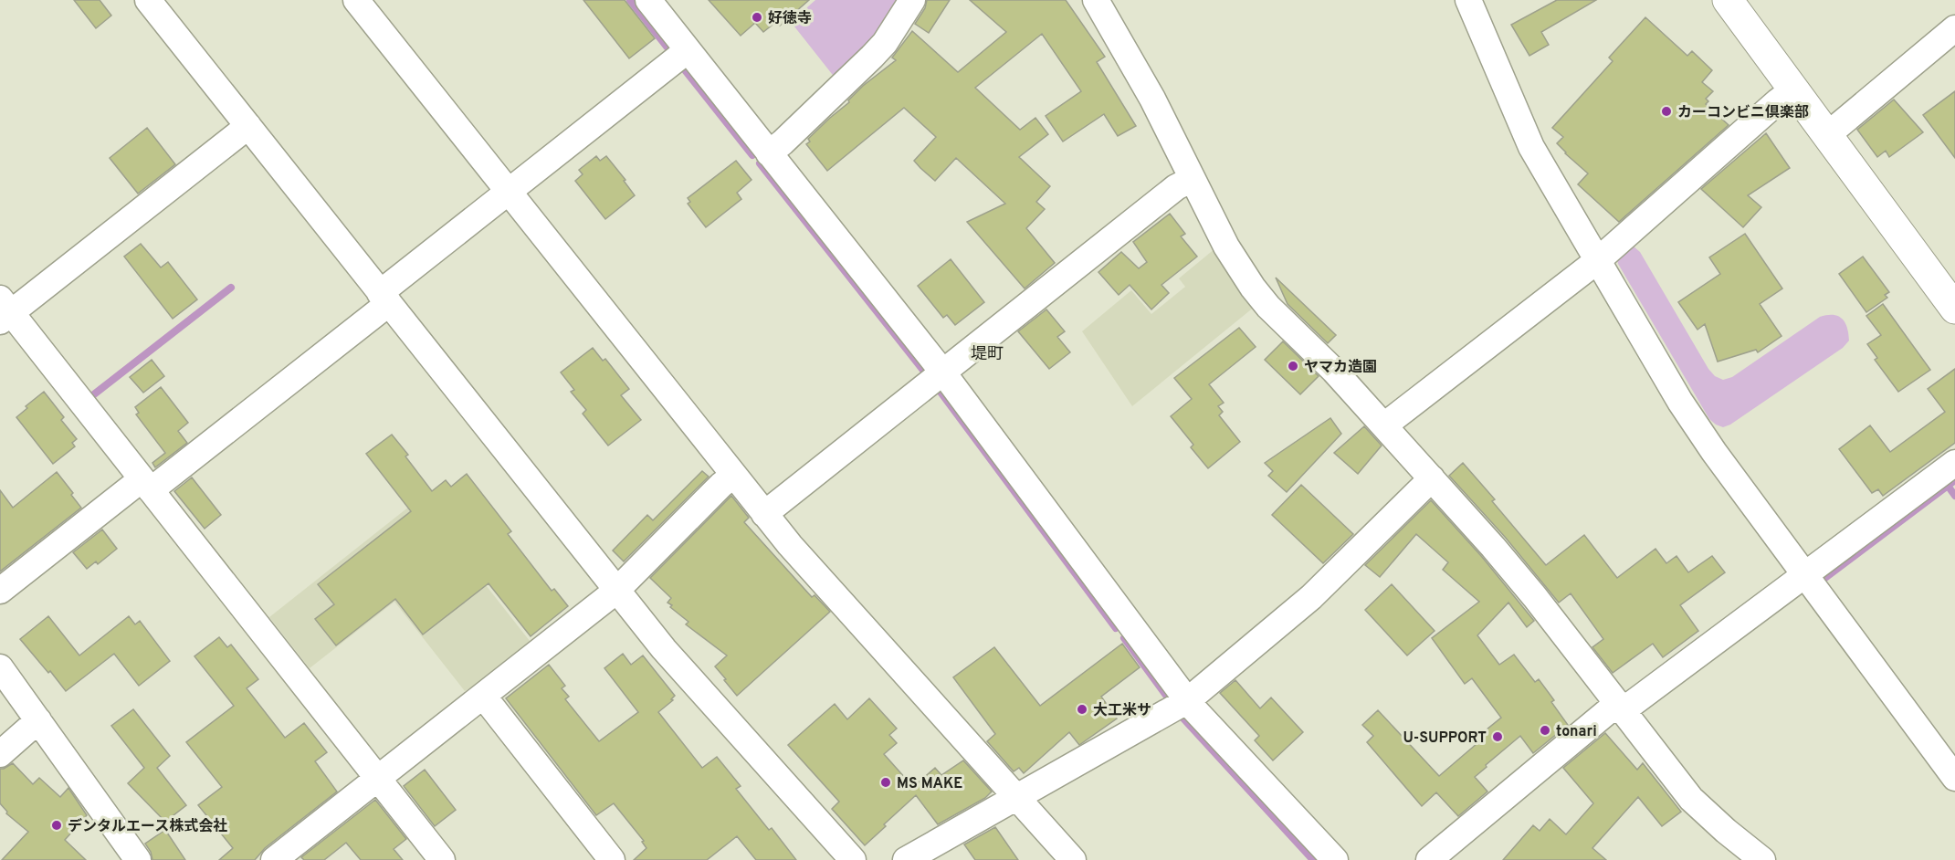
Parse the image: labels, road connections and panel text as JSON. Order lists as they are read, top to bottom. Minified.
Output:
{"districts":["堤町"],"places":["好徳寺","カーコンビニ倶楽部","ヤマカ造園","大工米サ","tonari","U-SUPPORT","MS MAKE","デンタルエース株式会社"]}
